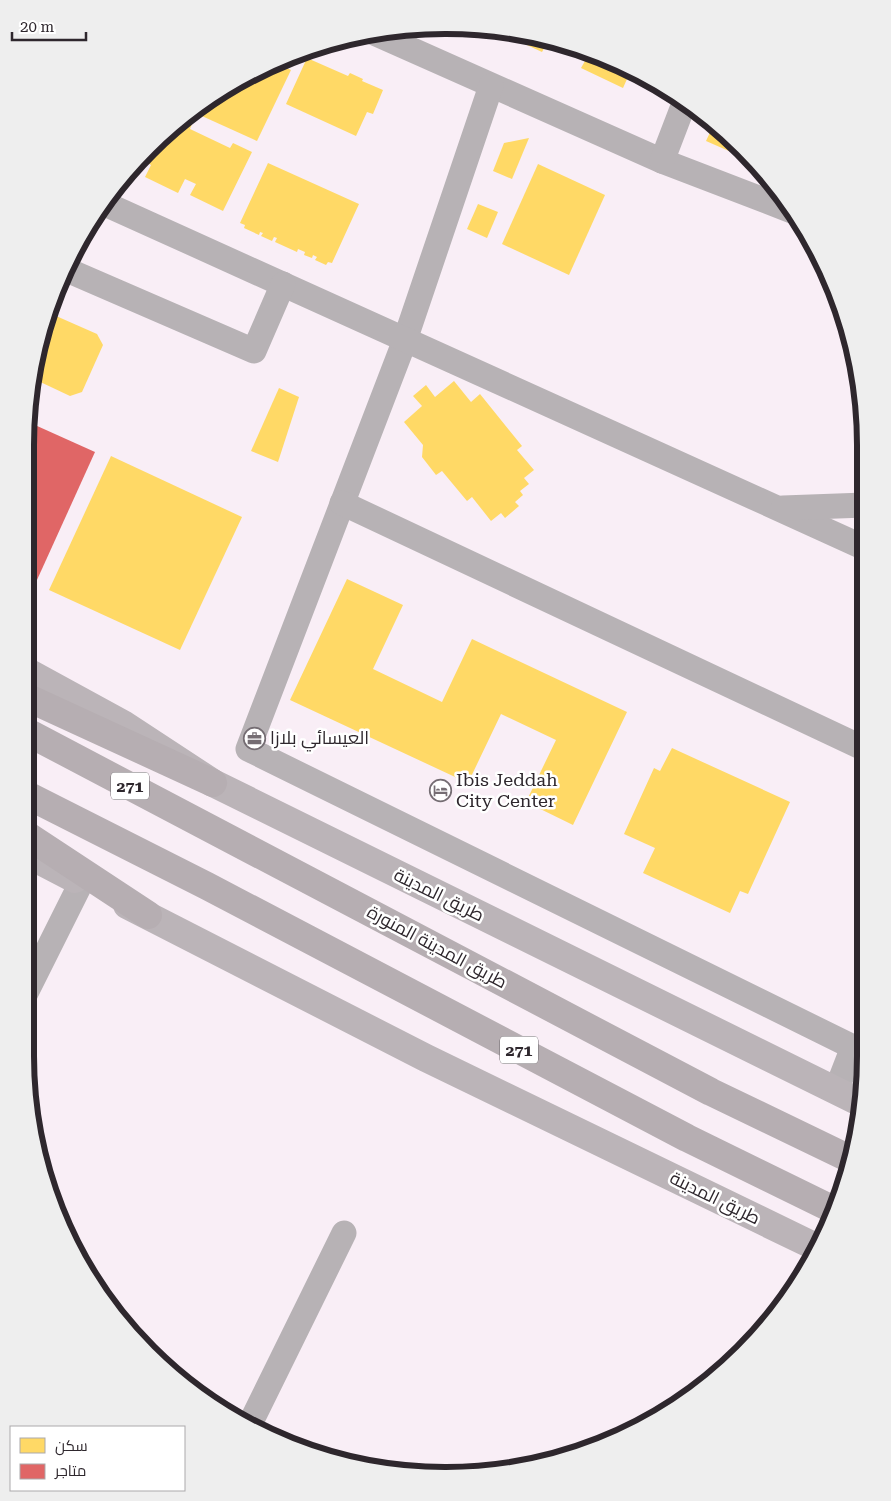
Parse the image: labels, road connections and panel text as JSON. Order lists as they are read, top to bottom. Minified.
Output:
{"streets":{"highway":["271","طريق المدينة المنورة"],"main road":["طريق المدينة"]},"places":{"office":["العيسائي بلازا"],"hotel":["Ibis Jeddah City Center"]},"legend":["سكن","متاجر"],"scale_bar":"20 m"}
